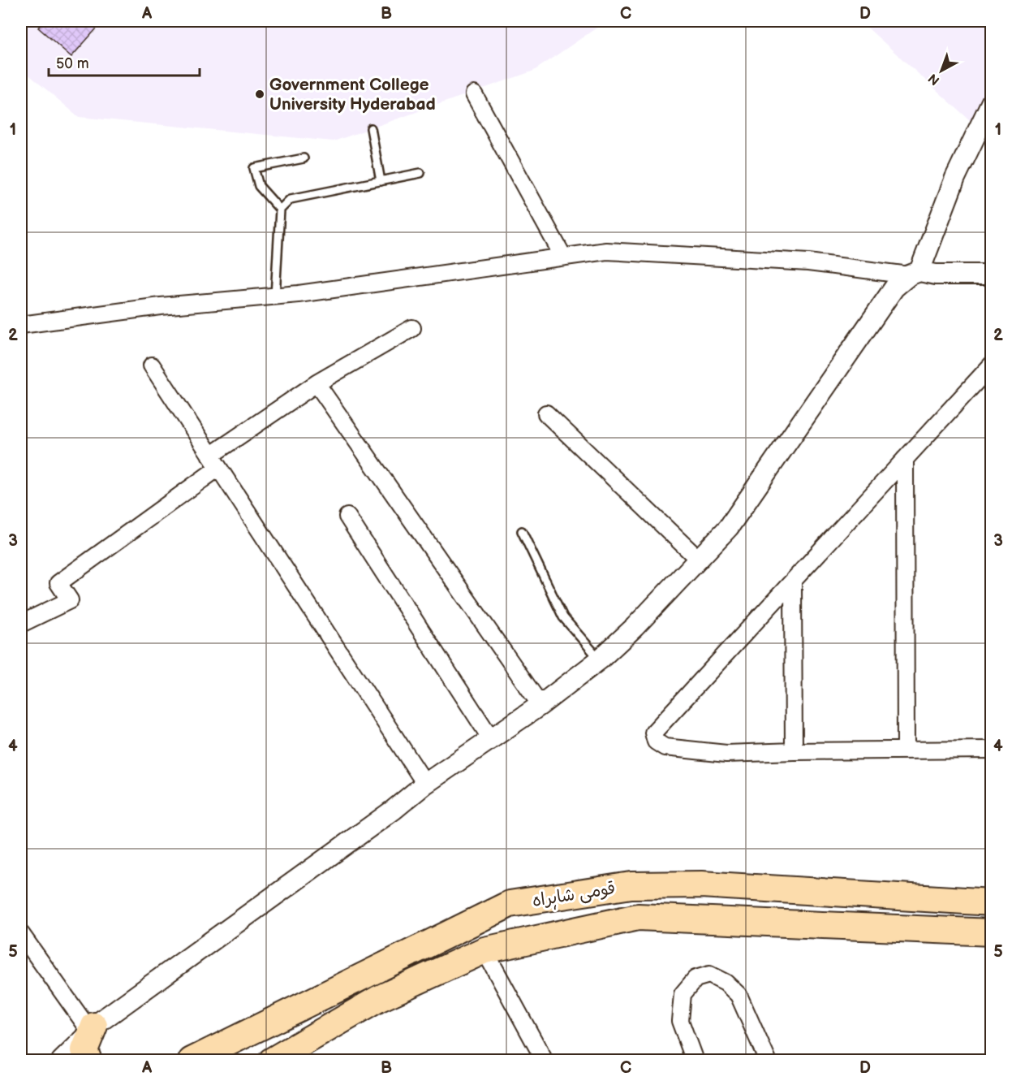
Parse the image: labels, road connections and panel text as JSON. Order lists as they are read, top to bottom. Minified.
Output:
{"streets":{"highway":["قومی شاہراہ"]},"places":["Government College University Hyderabad"],"scale_bar":"50 m","north":"bottom left","grid":{"columns":["A","B","C","D"],"rows":["1","2","3","4","5"]}}
